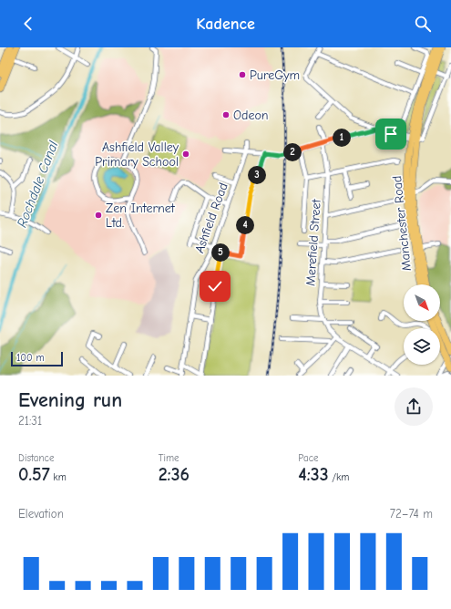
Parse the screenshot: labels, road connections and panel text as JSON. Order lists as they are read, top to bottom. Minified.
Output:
{"streets":{"highway":["Manchester Road"],"street":["Ashfield Road","Merefield Street"]},"water":["Rochdale Canal"],"places":["PureGym","Odeon","Ashfield Valley Primary School","Zen Internet Ltd."],"scale_bar":"100 m","north":"bottom right","page":{"header":"Kadence","pins":["1","2","3","4","5"],"scale":"100 m","heading":["Evening run","21:31"],"stats":[["Distance","0.57 km"],["Time","2:36"],["Pace","4:33 /km"]],"chart":["Elevation","72–74 m"]}}
